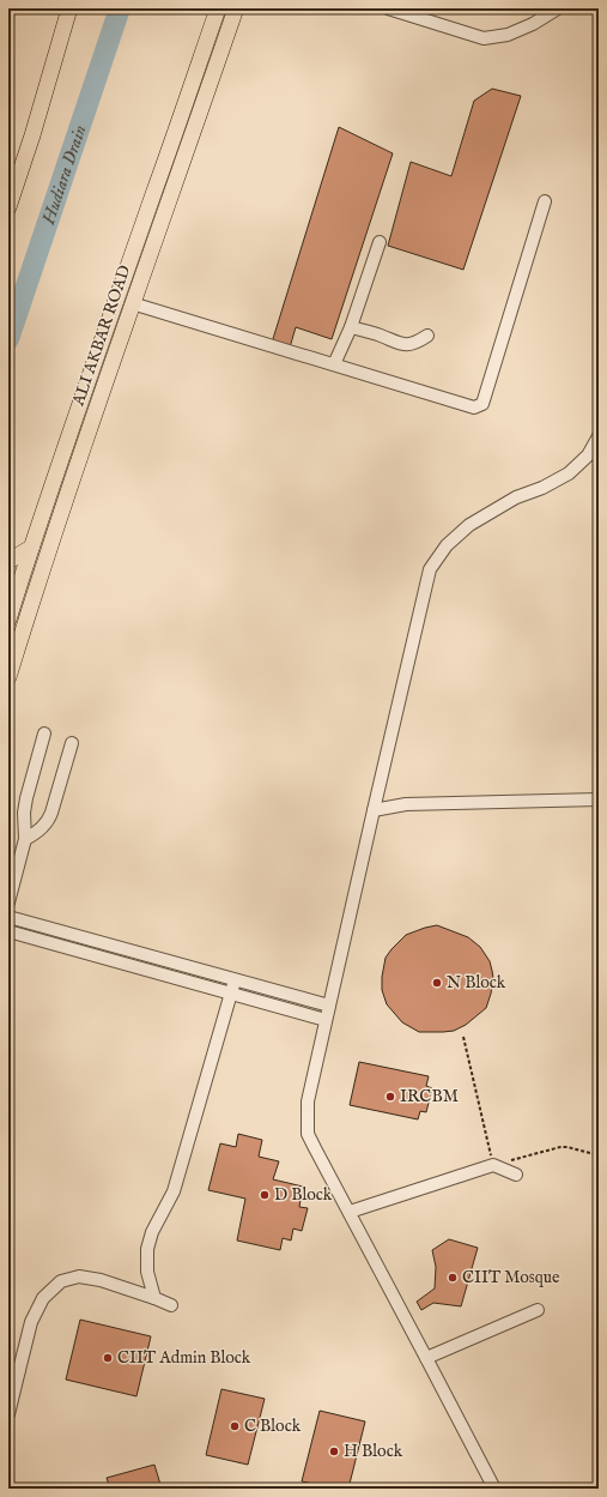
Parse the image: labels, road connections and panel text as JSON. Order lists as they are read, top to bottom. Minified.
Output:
{"streets":{"main road":["ALI AKBAR ROAD"]},"water":["Hudiara Drain"],"places":["N Block","IRCBM","D Block","CIIT Mosque","CIIT Admin Block","C Block","H Block"]}
